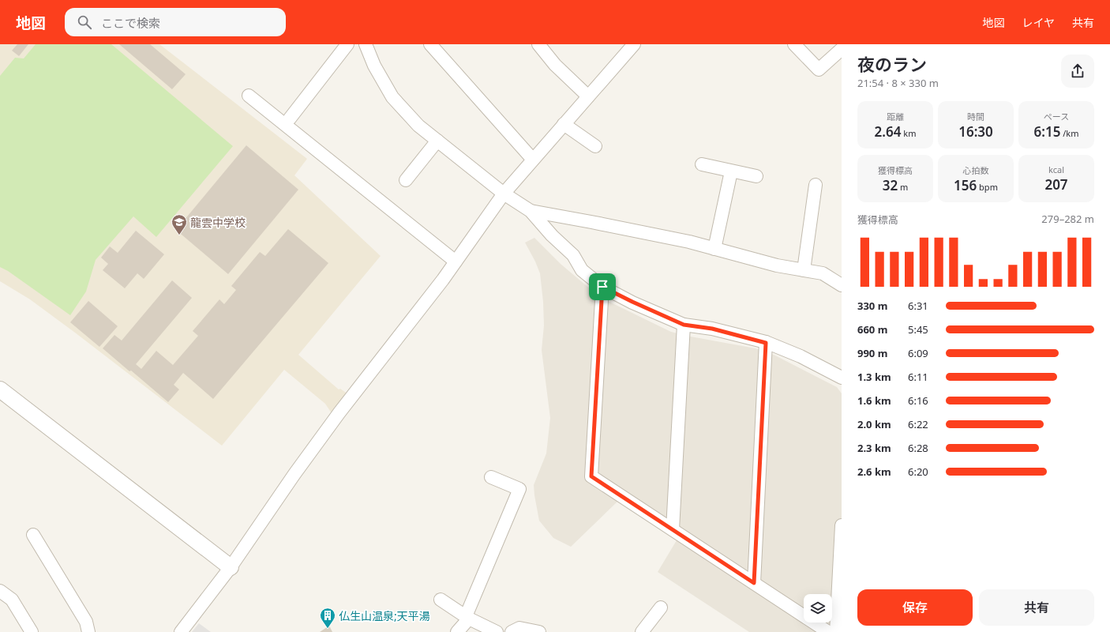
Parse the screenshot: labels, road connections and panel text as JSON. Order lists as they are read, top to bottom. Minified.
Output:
{"places":{"school or university":["龍雲中学校"],"building":["仏生山温泉;天平湯"]},"page":{"header":"地図","search":"ここで検索","nav":["地図","レイヤ","共有"],"heading":["夜のラン","21:54 · 8 × 330 m"],"stats":[["距離","2.64 km"],["時間","16:30"],["ペース","6:15 /km"],["獲得標高","32 m"],["心拍数","156 bpm"],["kcal","207"]],"chart":["獲得標高","279–282 m"],"list":[{"name":"330 m","note":"6:31"},{"name":"660 m","note":"5:45"},{"name":"990 m","note":"6:09"},{"name":"1.3 km","note":"6:11"},{"name":"1.6 km","note":"6:16"},{"name":"2.0 km","note":"6:22"},{"name":"2.3 km","note":"6:28"},{"name":"2.6 km","note":"6:20"}],"buttons":["保存","共有"]}}
